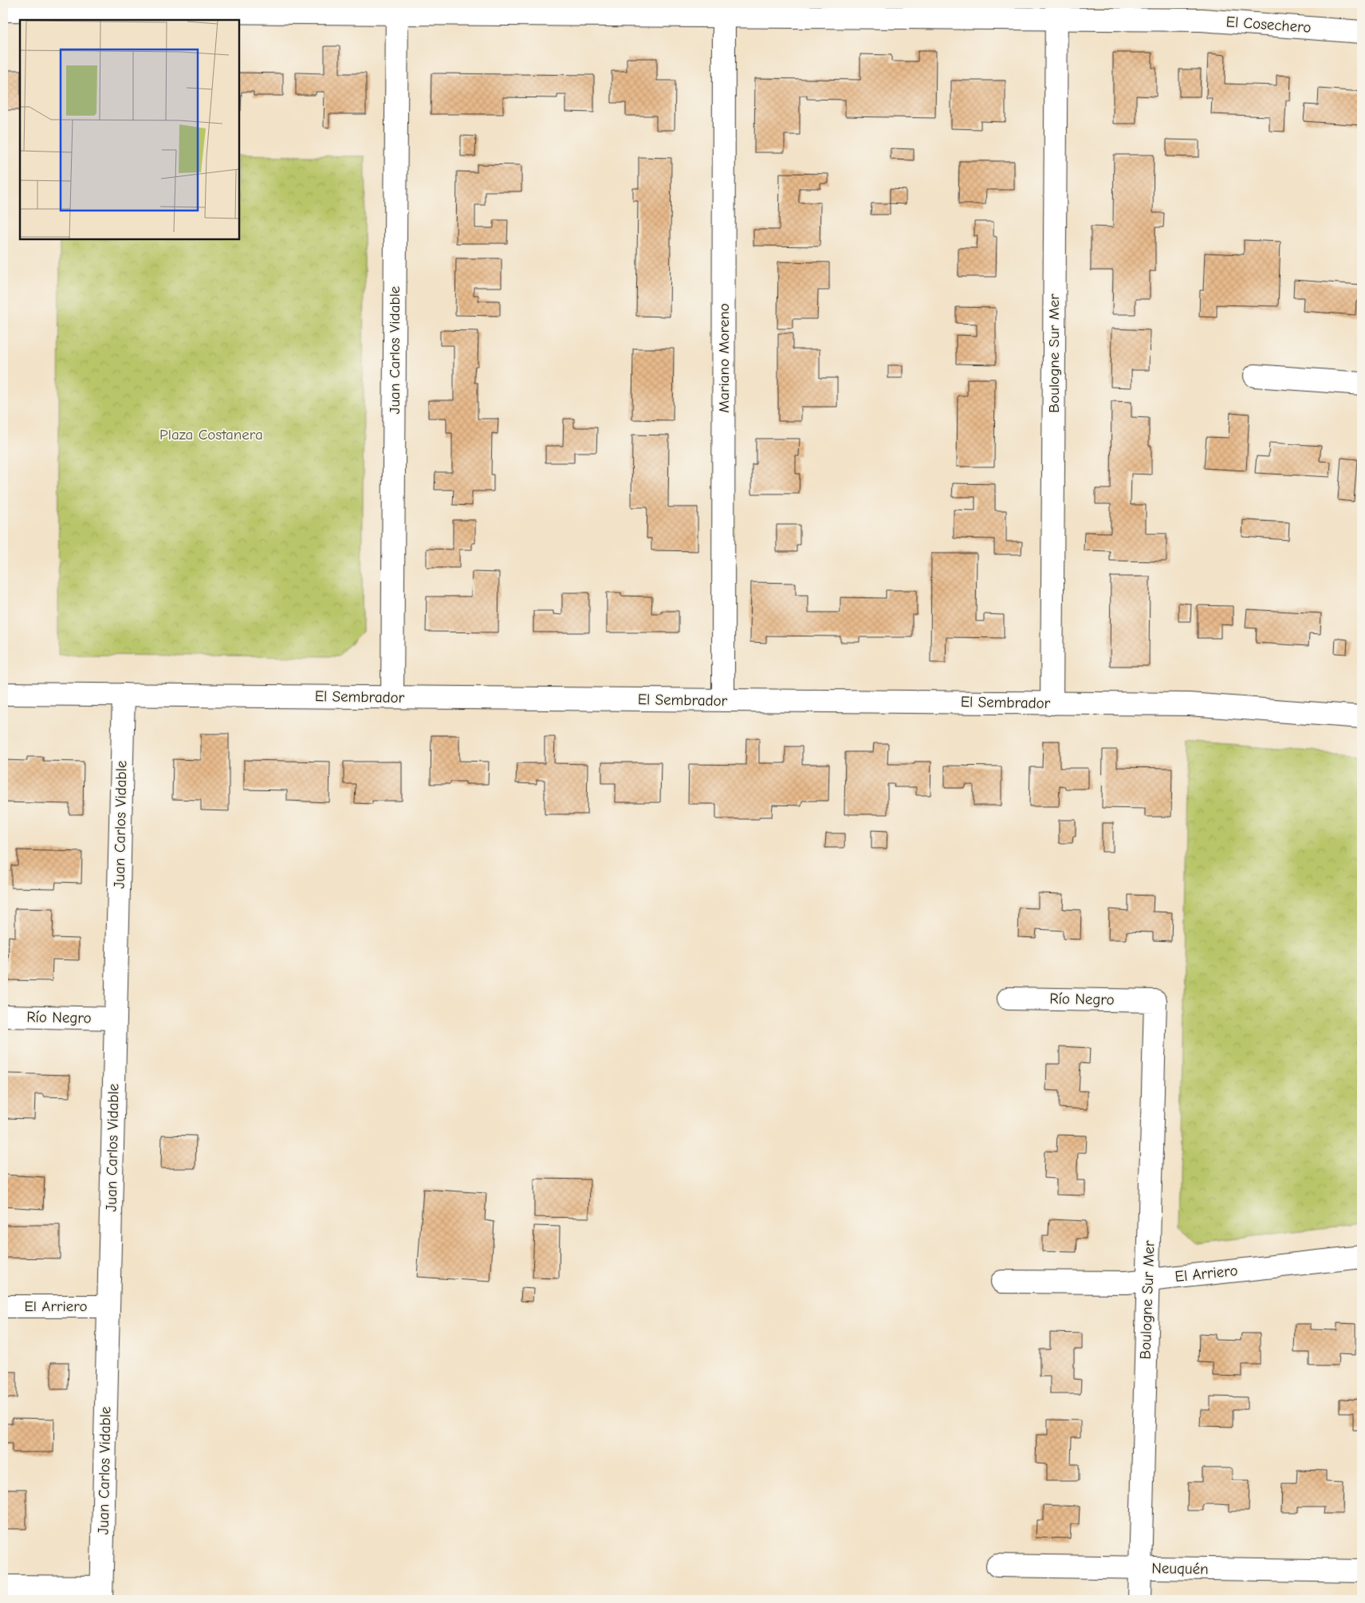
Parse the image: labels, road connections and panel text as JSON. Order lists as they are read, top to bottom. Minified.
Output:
{"streets":{"street":["El Cosechero","Juan Carlos Vidable","Boulogne Sur Mer","Mariano Moreno","El Sembrador","Río Negro","El Arriero","Neuquén"]},"crossings":[["El Cosechero","Juan Carlos Vidable"],["El Cosechero","Boulogne Sur Mer"],["El Cosechero","Mariano Moreno"],["Juan Carlos Vidable","El Sembrador"],["Juan Carlos Vidable","Río Negro"],["Juan Carlos Vidable","El Arriero"],["Boulogne Sur Mer","El Sembrador"],["Boulogne Sur Mer","Río Negro"],["Boulogne Sur Mer","El Arriero"],["Boulogne Sur Mer","Neuquén"],["Mariano Moreno","El Sembrador"]],"parks":["Plaza Costanera"]}
